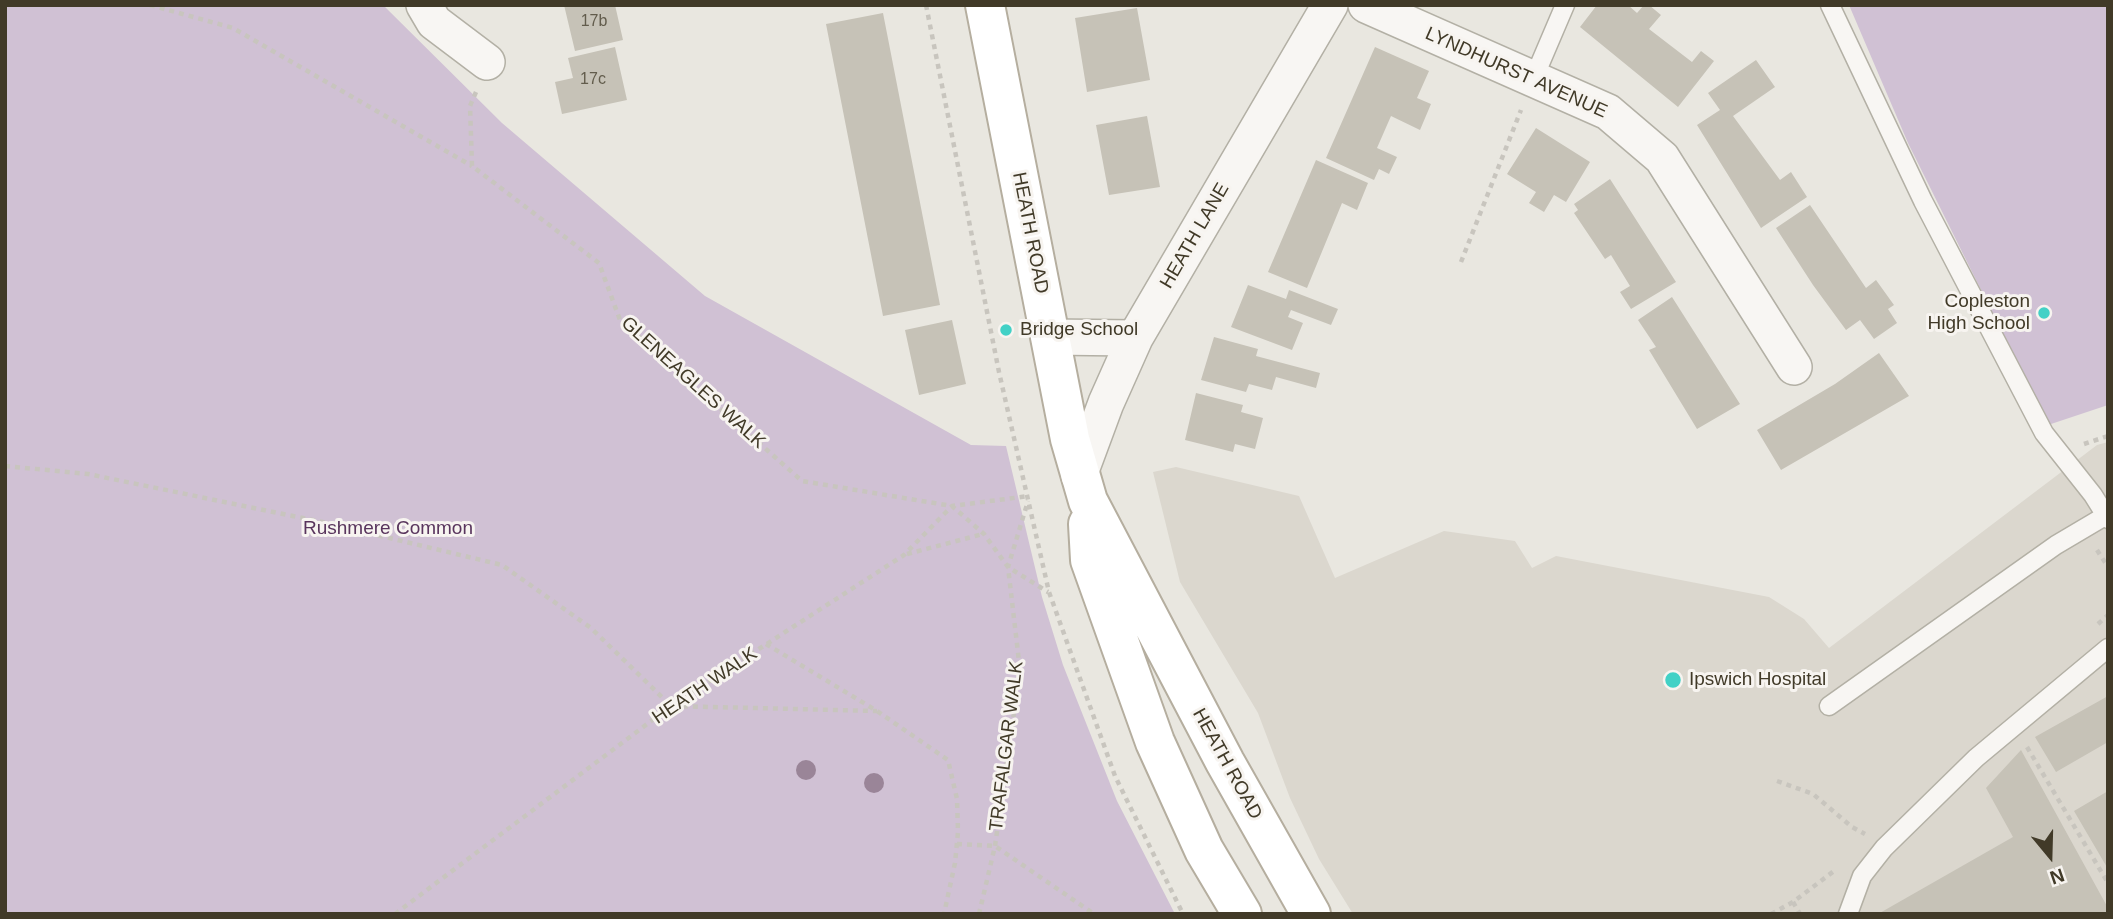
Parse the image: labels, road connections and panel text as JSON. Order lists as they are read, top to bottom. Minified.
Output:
{"streets":{"main road":["HEATH ROAD"],"street":["LYNDHURST AVENUE","HEATH LANE"],"path":["GLENEAGLES WALK","HEATH WALK","TRAFALGAR WALK"]},"crossings":[["HEATH ROAD","HEATH LANE"],["GLENEAGLES WALK","HEATH WALK"]],"parks":["Rushmere Common"],"places":["Copleston High School","Bridge School","Ipswich Hospital"],"house_numbers":["17b","17c"],"north":"bottom"}
